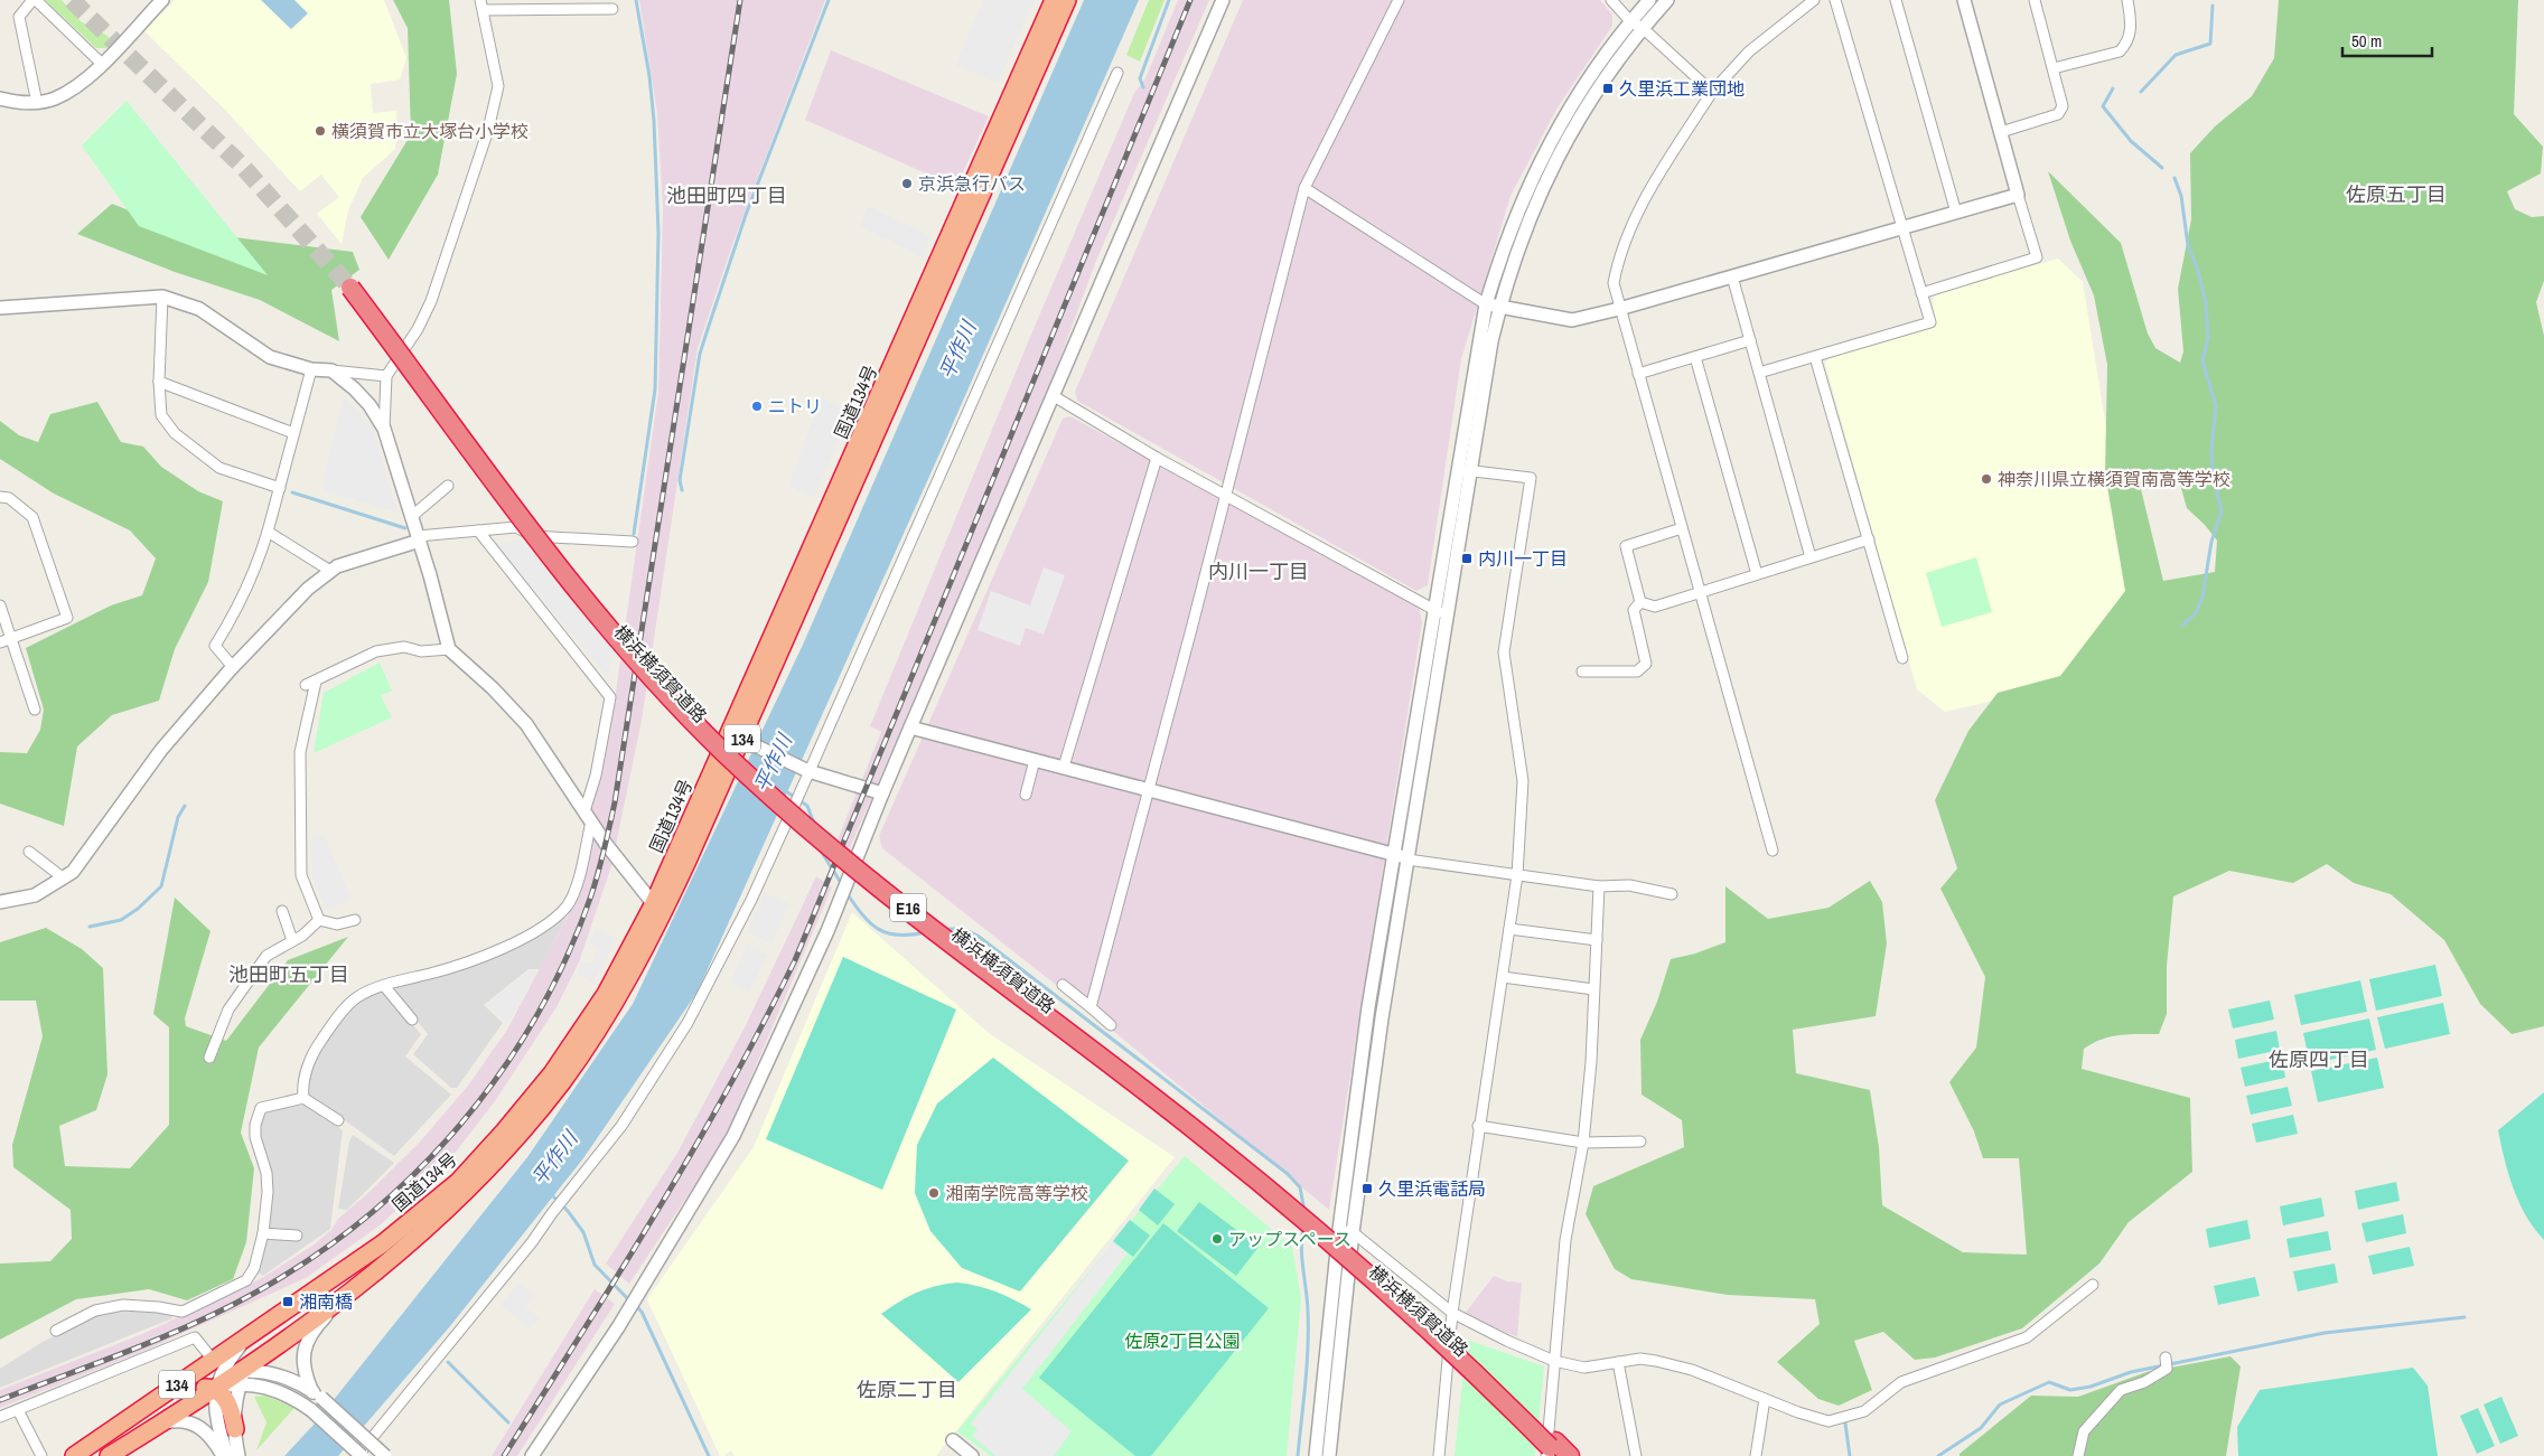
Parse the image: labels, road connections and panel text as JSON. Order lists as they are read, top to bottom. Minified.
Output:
{"streets":{"highway":["国道134号","横浜横須賀道路","134","E16"]},"districts":["佐原五丁目","池田町四丁目","内川一丁目","池田町五丁目","佐原四丁目","佐原二丁目"],"water":["平作川"],"parks":["佐原2丁目公園"],"places":{"transit":["久里浜工業団地","内川一丁目","久里浜電話局","湘南橋"],"other":["横須賀市立大塚台小学校","京浜急行バス","ニトリ","神奈川県立横須賀南高等学校","湘南学院高等学校","アップスペース"]},"scale_bar":"50 m"}
